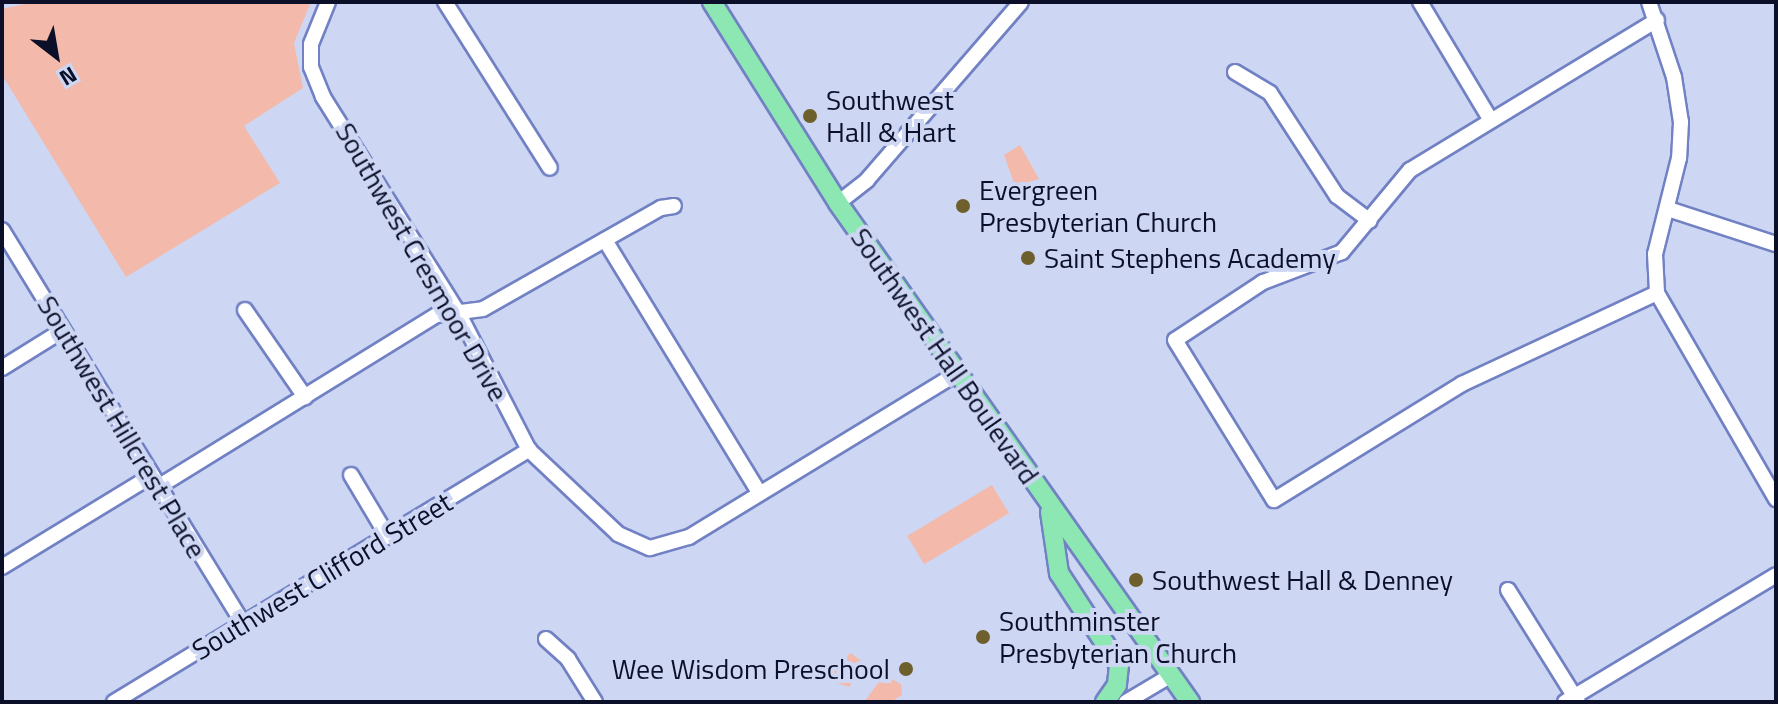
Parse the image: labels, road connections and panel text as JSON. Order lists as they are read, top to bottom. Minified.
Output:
{"streets":{"main road":["Southwest Hall Boulevard"],"street":["Southwest Cresmoor Drive","Southwest Hillcrest Place","Southwest Clifford Street"]},"crossings":[["Southwest Cresmoor Drive","Southwest Hall Boulevard"],["Southwest Cresmoor Drive","Southwest Clifford Street"],["Southwest Hillcrest Place","Southwest Clifford Street"]],"places":["Southwest Hall & Hart","Evergreen Presbyterian Church","Saint Stephens Academy","Southwest Hall & Denney","Southminster Presbyterian Church","Wee Wisdom Preschool"],"north":"bottom right"}
